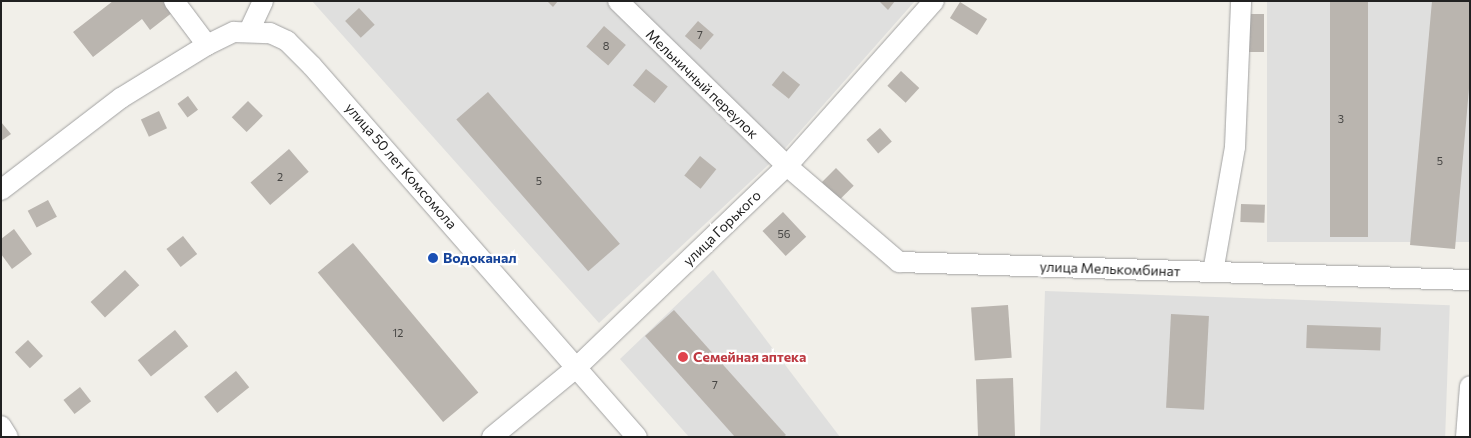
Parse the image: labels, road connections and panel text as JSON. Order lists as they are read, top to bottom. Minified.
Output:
{"streets":{"street":["Мельничный переулок","улица 50 лет Комсомола","улица Горького","улица Мелькомбинат"]},"crossings":[["Мельничный переулок","улица Горького"],["Мельничный переулок","улица Мелькомбинат"],["улица 50 лет Комсомола","улица Горького"],["улица Горького","улица Мелькомбинат"]],"places":["Водоканал","Семейная аптека"],"house_numbers":["7","8","3","5","2","5","56","12","7"]}
